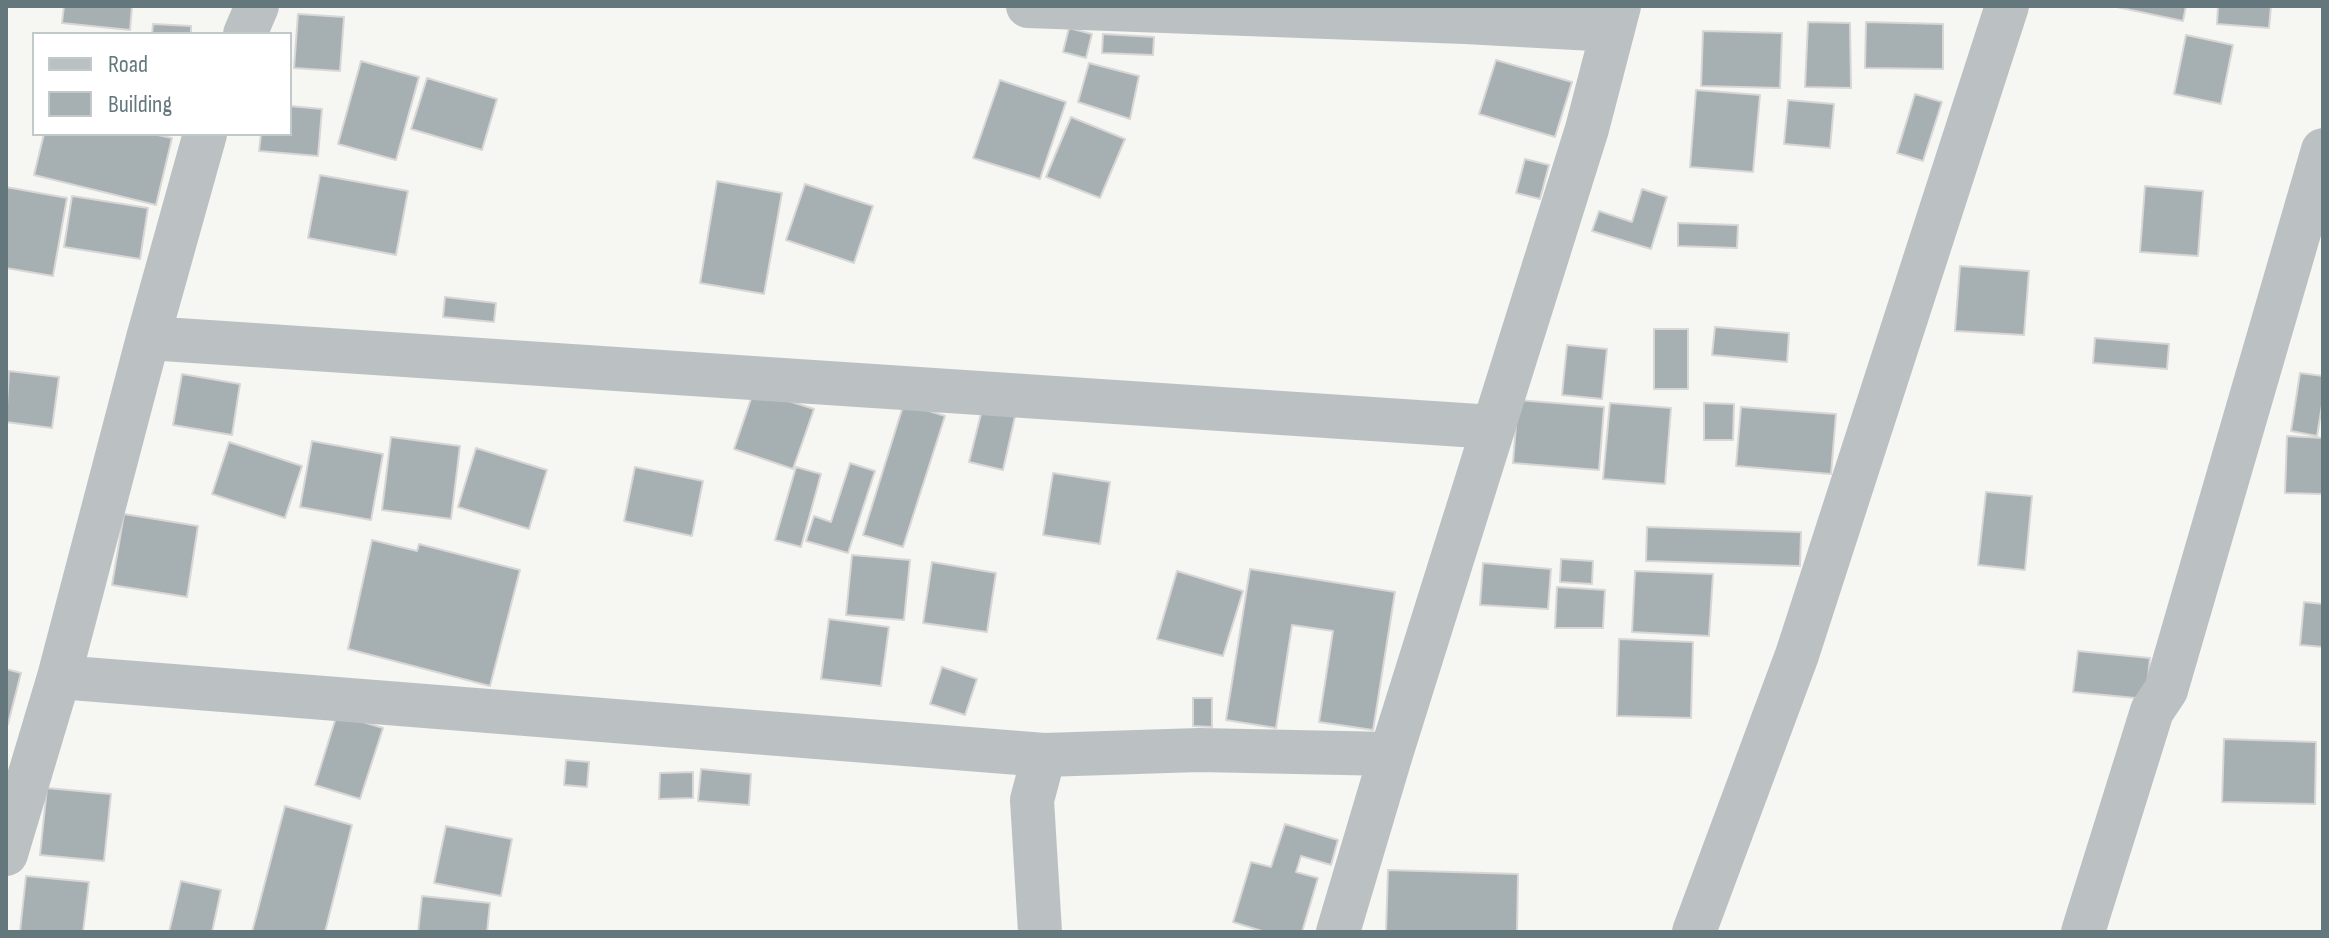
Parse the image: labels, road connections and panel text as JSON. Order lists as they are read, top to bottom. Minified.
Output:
{"legend":["Road","Building"]}
